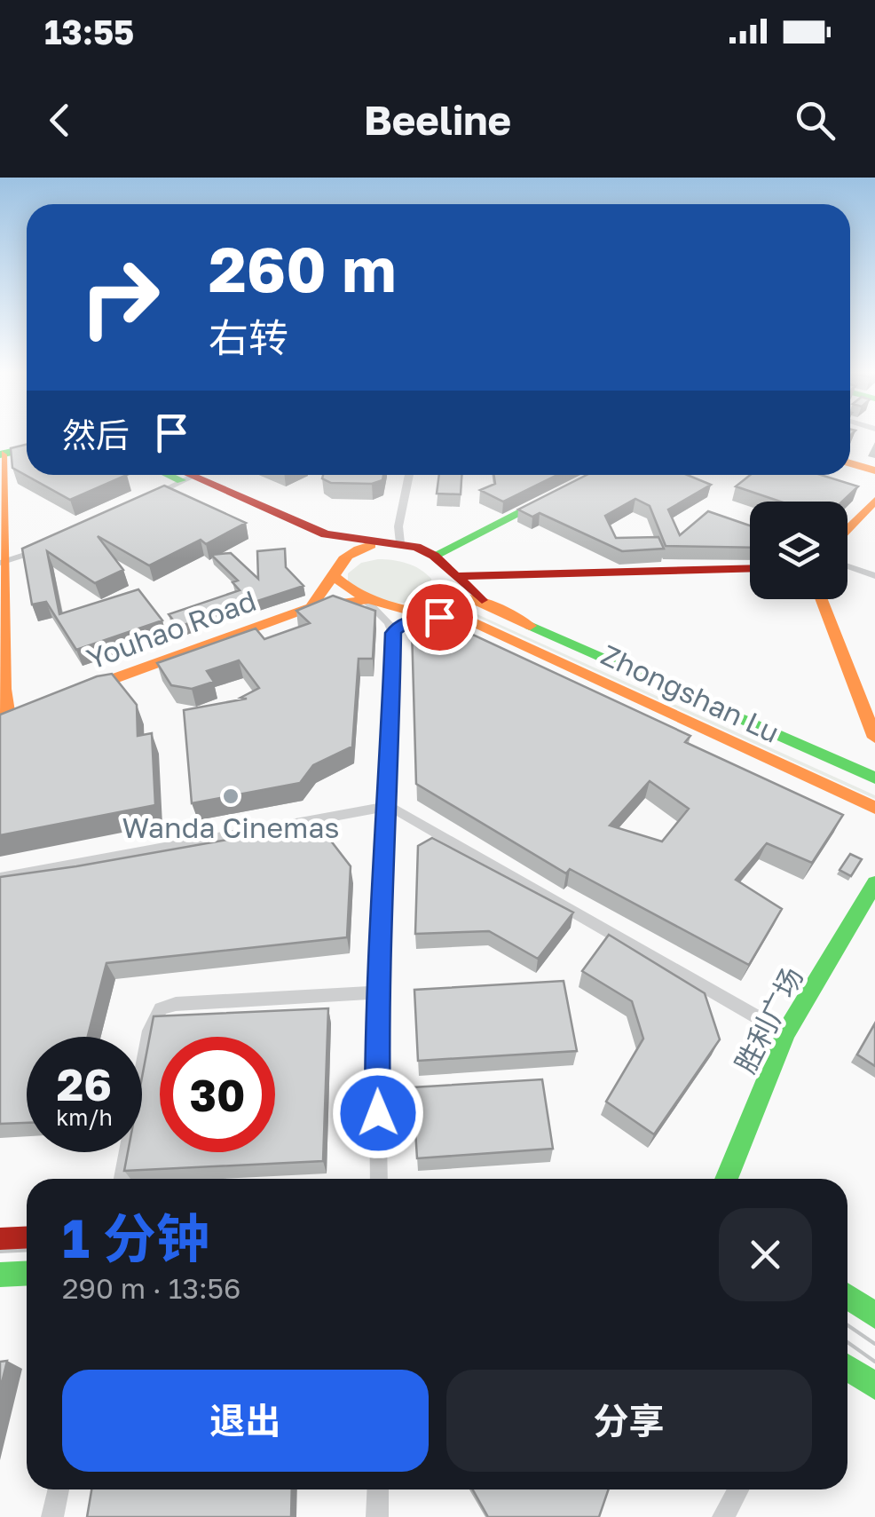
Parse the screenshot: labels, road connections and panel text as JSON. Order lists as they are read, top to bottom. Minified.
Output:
{"streets":{"street":["Youhao Road","Zhongshan Lu","胜利广场"]},"places":["Wanda Cinemas"],"page":{"status":"13:55","header":"Beeline","turn":["260 m","右转"],"then":"然后","speed":"26 km/h","limit":"30","heading":["1 分钟","290 m · 13:56"],"buttons":["退出","分享"]}}
